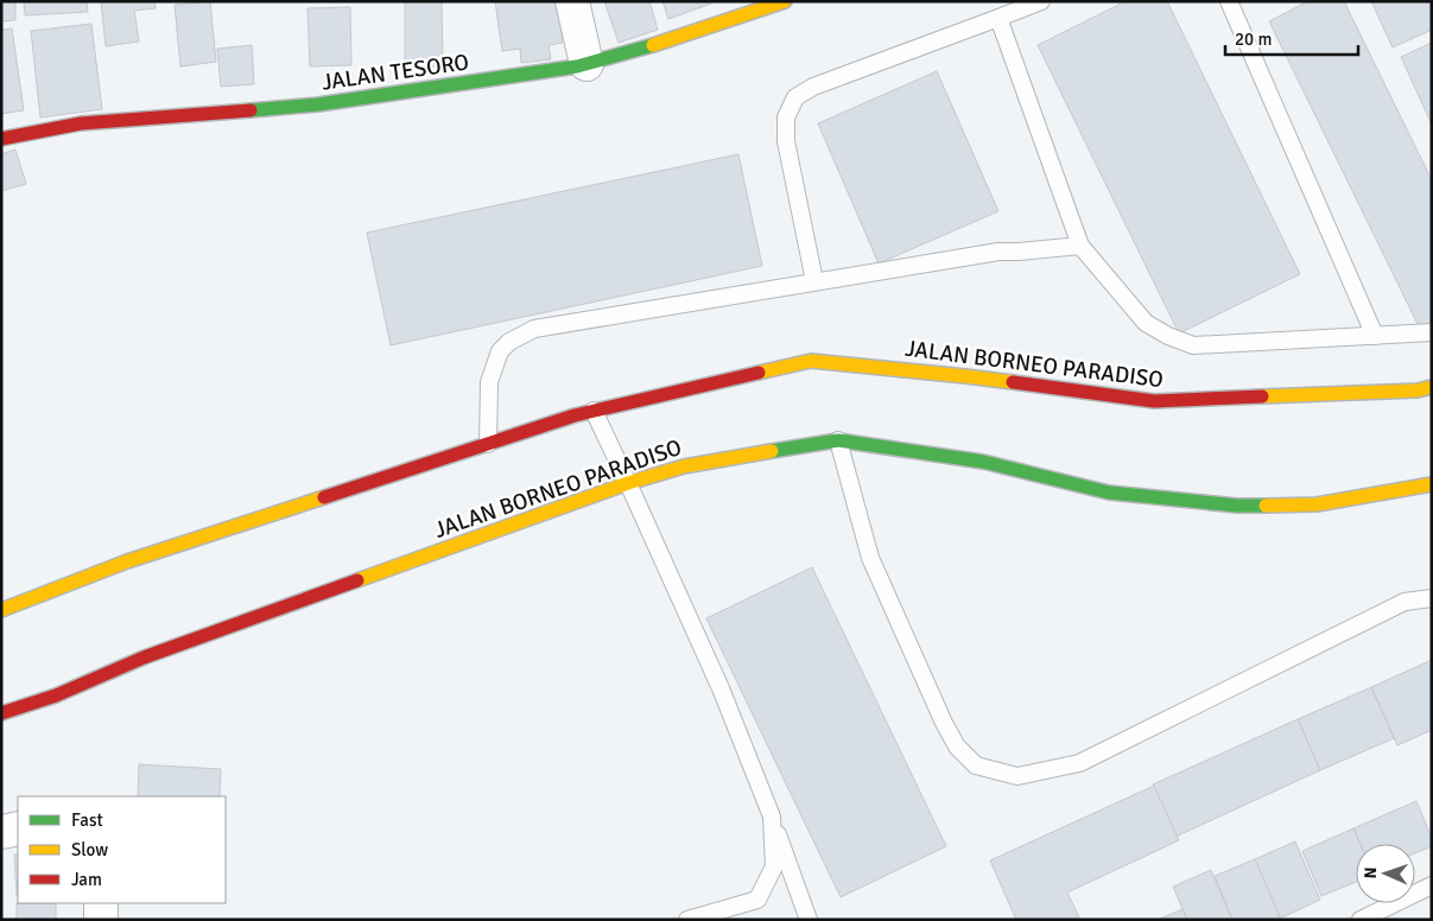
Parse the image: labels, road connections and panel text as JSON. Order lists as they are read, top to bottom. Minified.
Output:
{"streets":{"street":["JALAN TESORO","JALAN BORNEO PARADISO"]},"legend":["Fast","Slow","Jam"],"scale_bar":"20 m","north":"left"}
